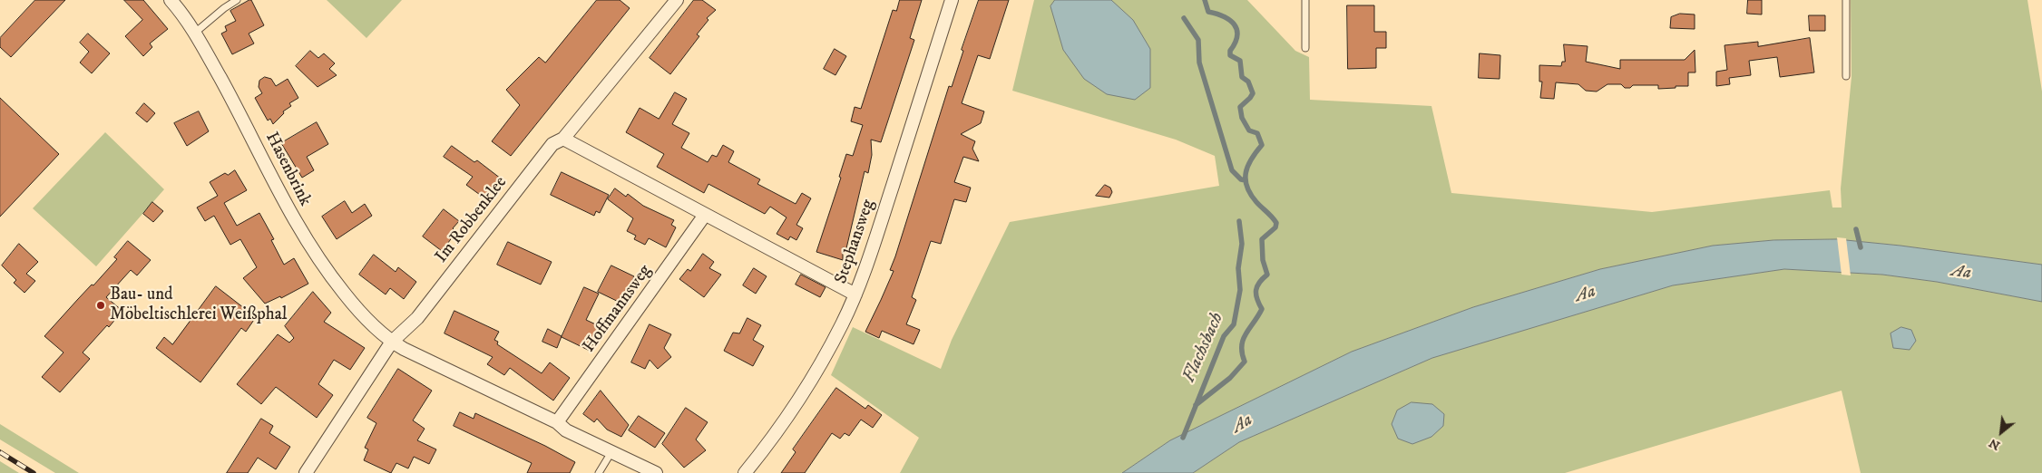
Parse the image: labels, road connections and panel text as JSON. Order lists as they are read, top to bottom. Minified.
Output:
{"streets":{"street":["Hasenbrink","Im Robbenklee","Stephansweg","Hoffmannsweg"]},"crossings":[["Hasenbrink","Im Robbenklee"]],"water":["Aa","Flachsbach"],"places":["Bau- und Möbeltischlerei Weißphal"],"north":"bottom left"}
